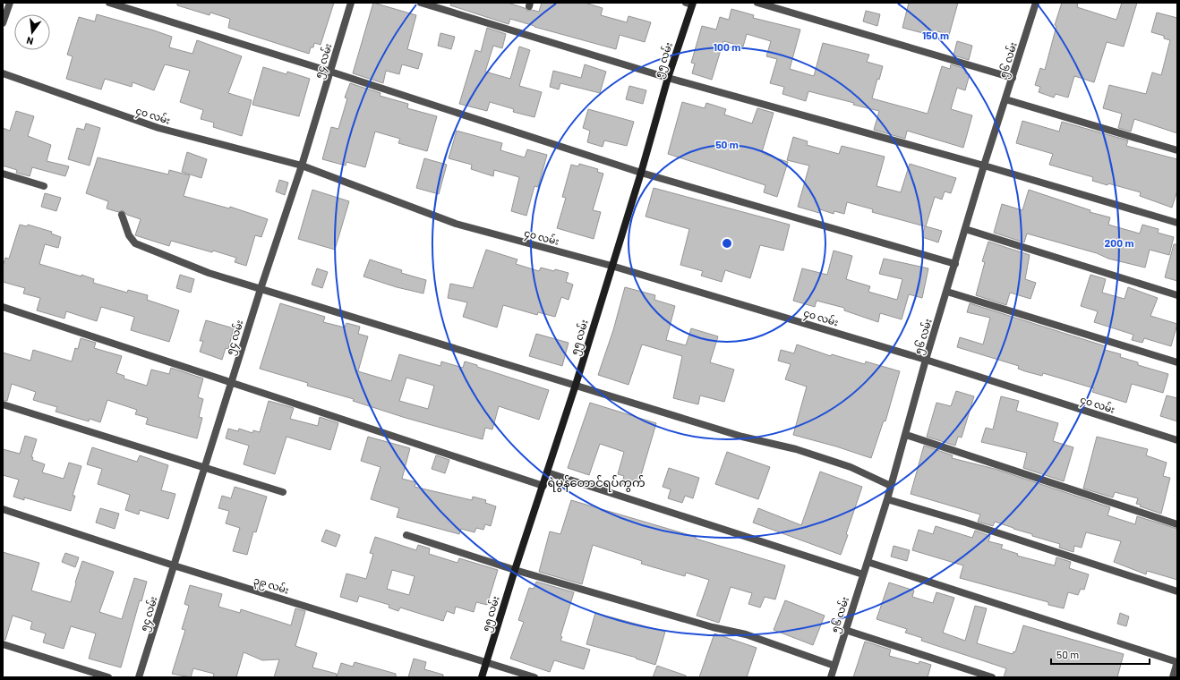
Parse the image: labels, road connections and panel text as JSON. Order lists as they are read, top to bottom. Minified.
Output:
{"streets":{"main road":["၅၅ လမ်း"],"street":["၅၆ လမ်း","၅၄ လမ်း","၄၀ လမ်း","၃၉ လမ်း"]},"crossings":[["၅၅ လမ်း","၄၀ လမ်း"],["၅၅ လမ်း","၃၉ လမ်း"],["၅၆ လမ်း","၄၀ လမ်း"],["၅၄ လမ်း","၄၀ လမ်း"],["၅၄ လမ်း","၃၉ လမ်း"]],"districts":["ရဲမွန်တောင်ရပ်ကွက်"],"scale_bar":"50 m","north":"bottom","rings":["150 m","100 m","50 m","200 m"]}
